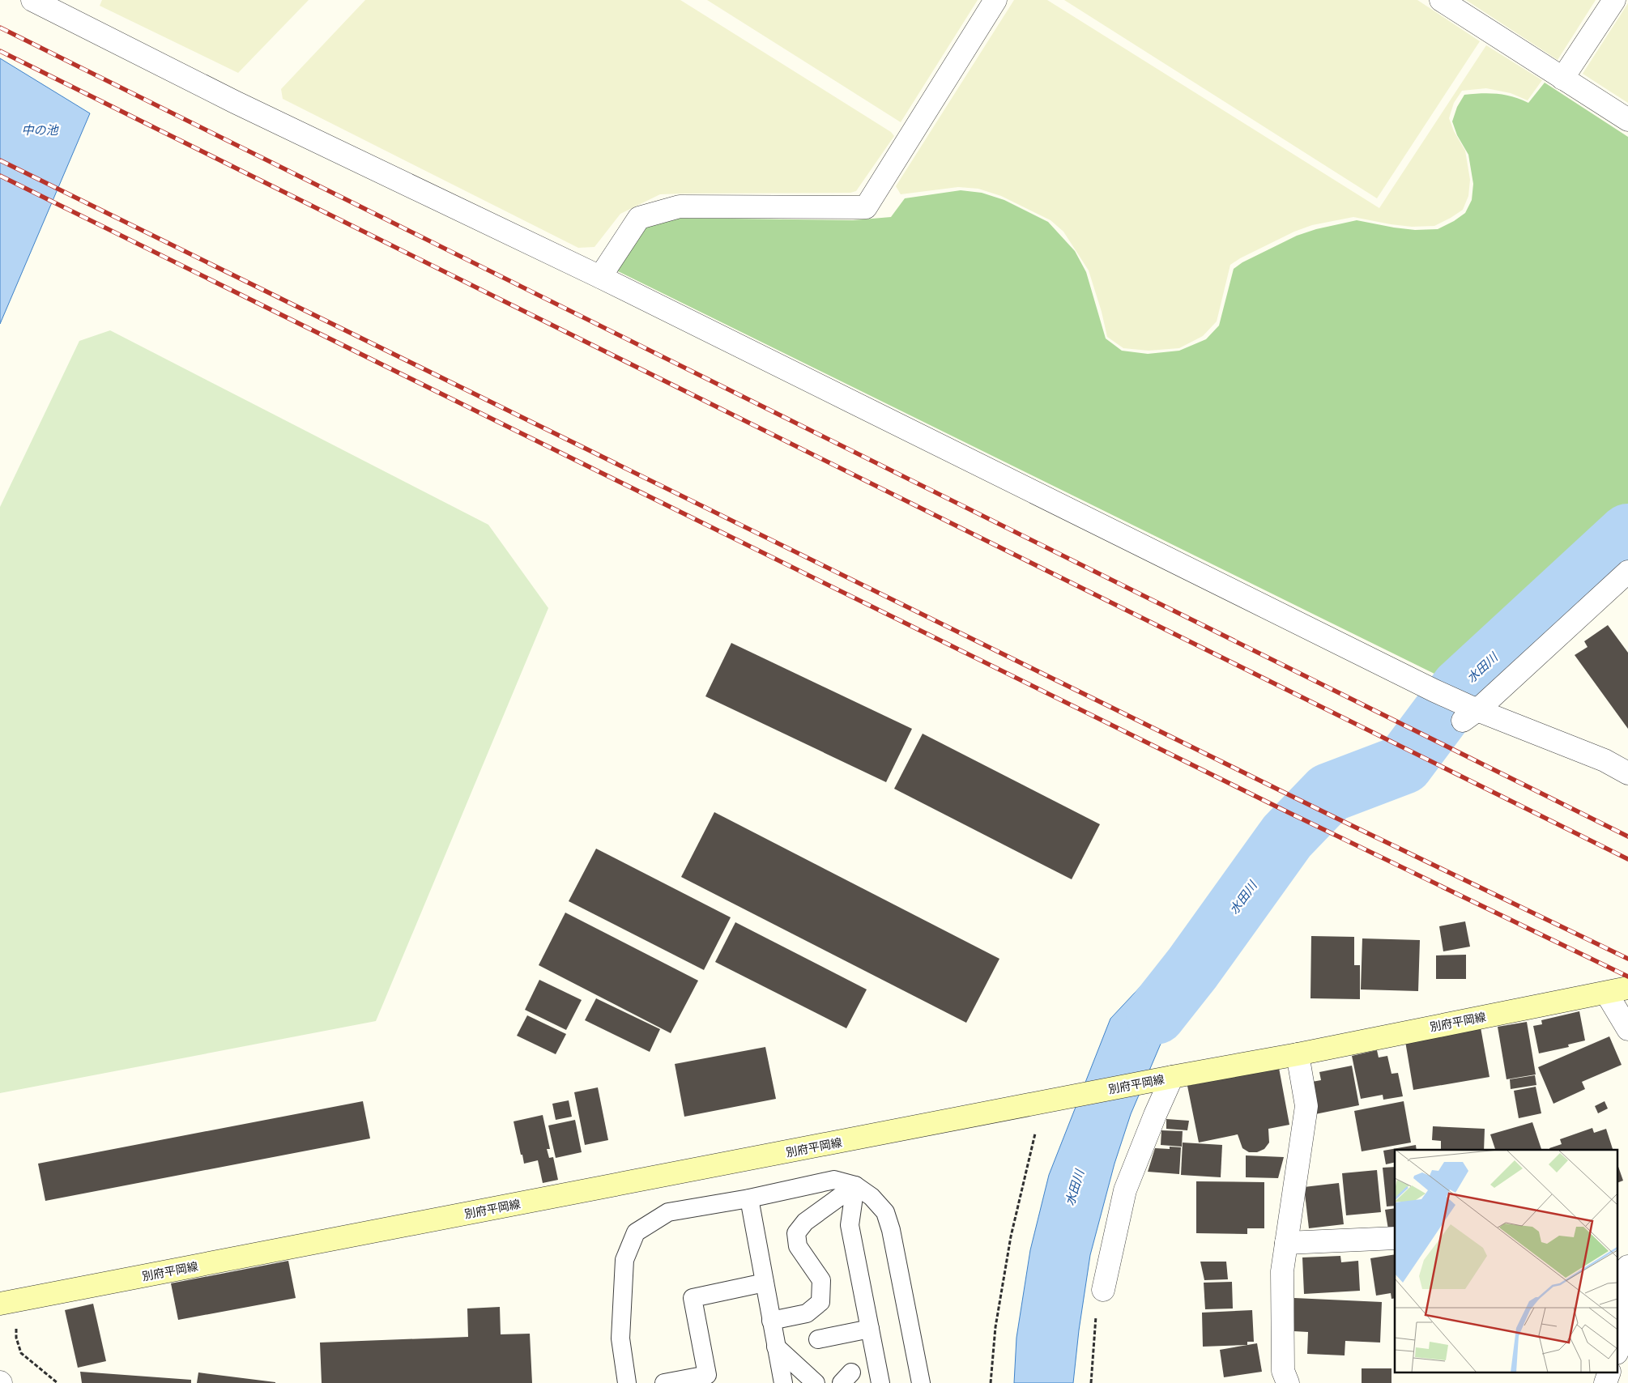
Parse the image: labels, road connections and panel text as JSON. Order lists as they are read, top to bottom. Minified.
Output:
{"streets":{"main road":["別府平岡線"]},"water":["中の池","水田川"]}
